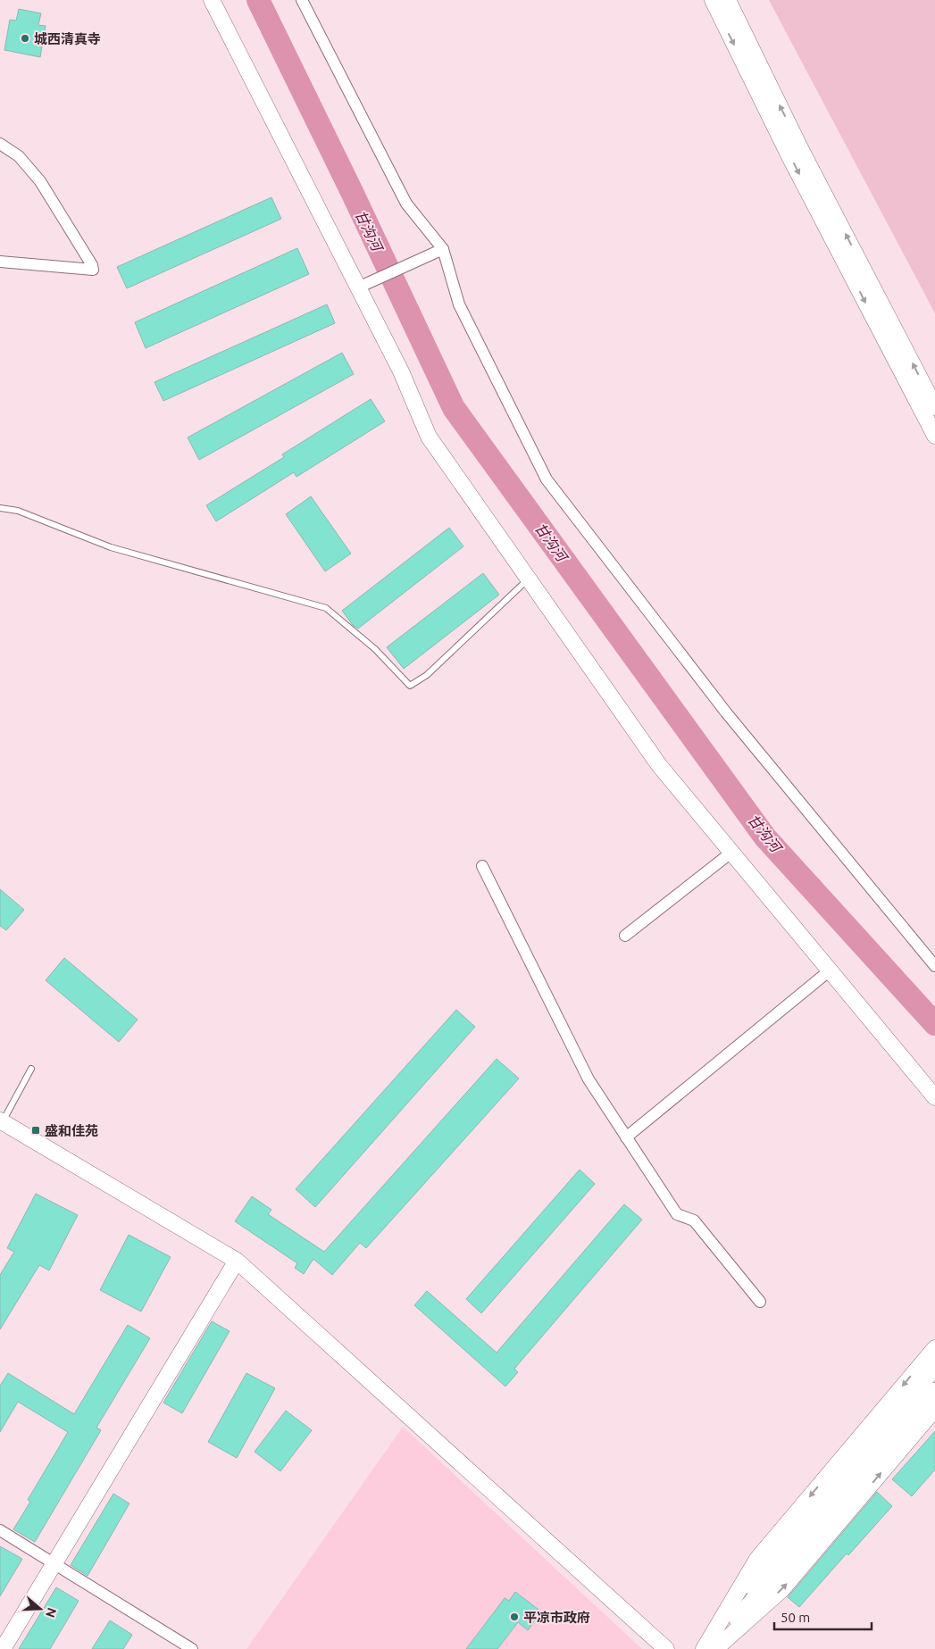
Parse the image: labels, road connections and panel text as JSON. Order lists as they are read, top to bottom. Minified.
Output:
{"water":["甘沟河"],"places":{"other":["城西清真寺","平凉市政府"],"transit":["盛和佳苑"]},"scale_bar":"50 m","north":"right"}
